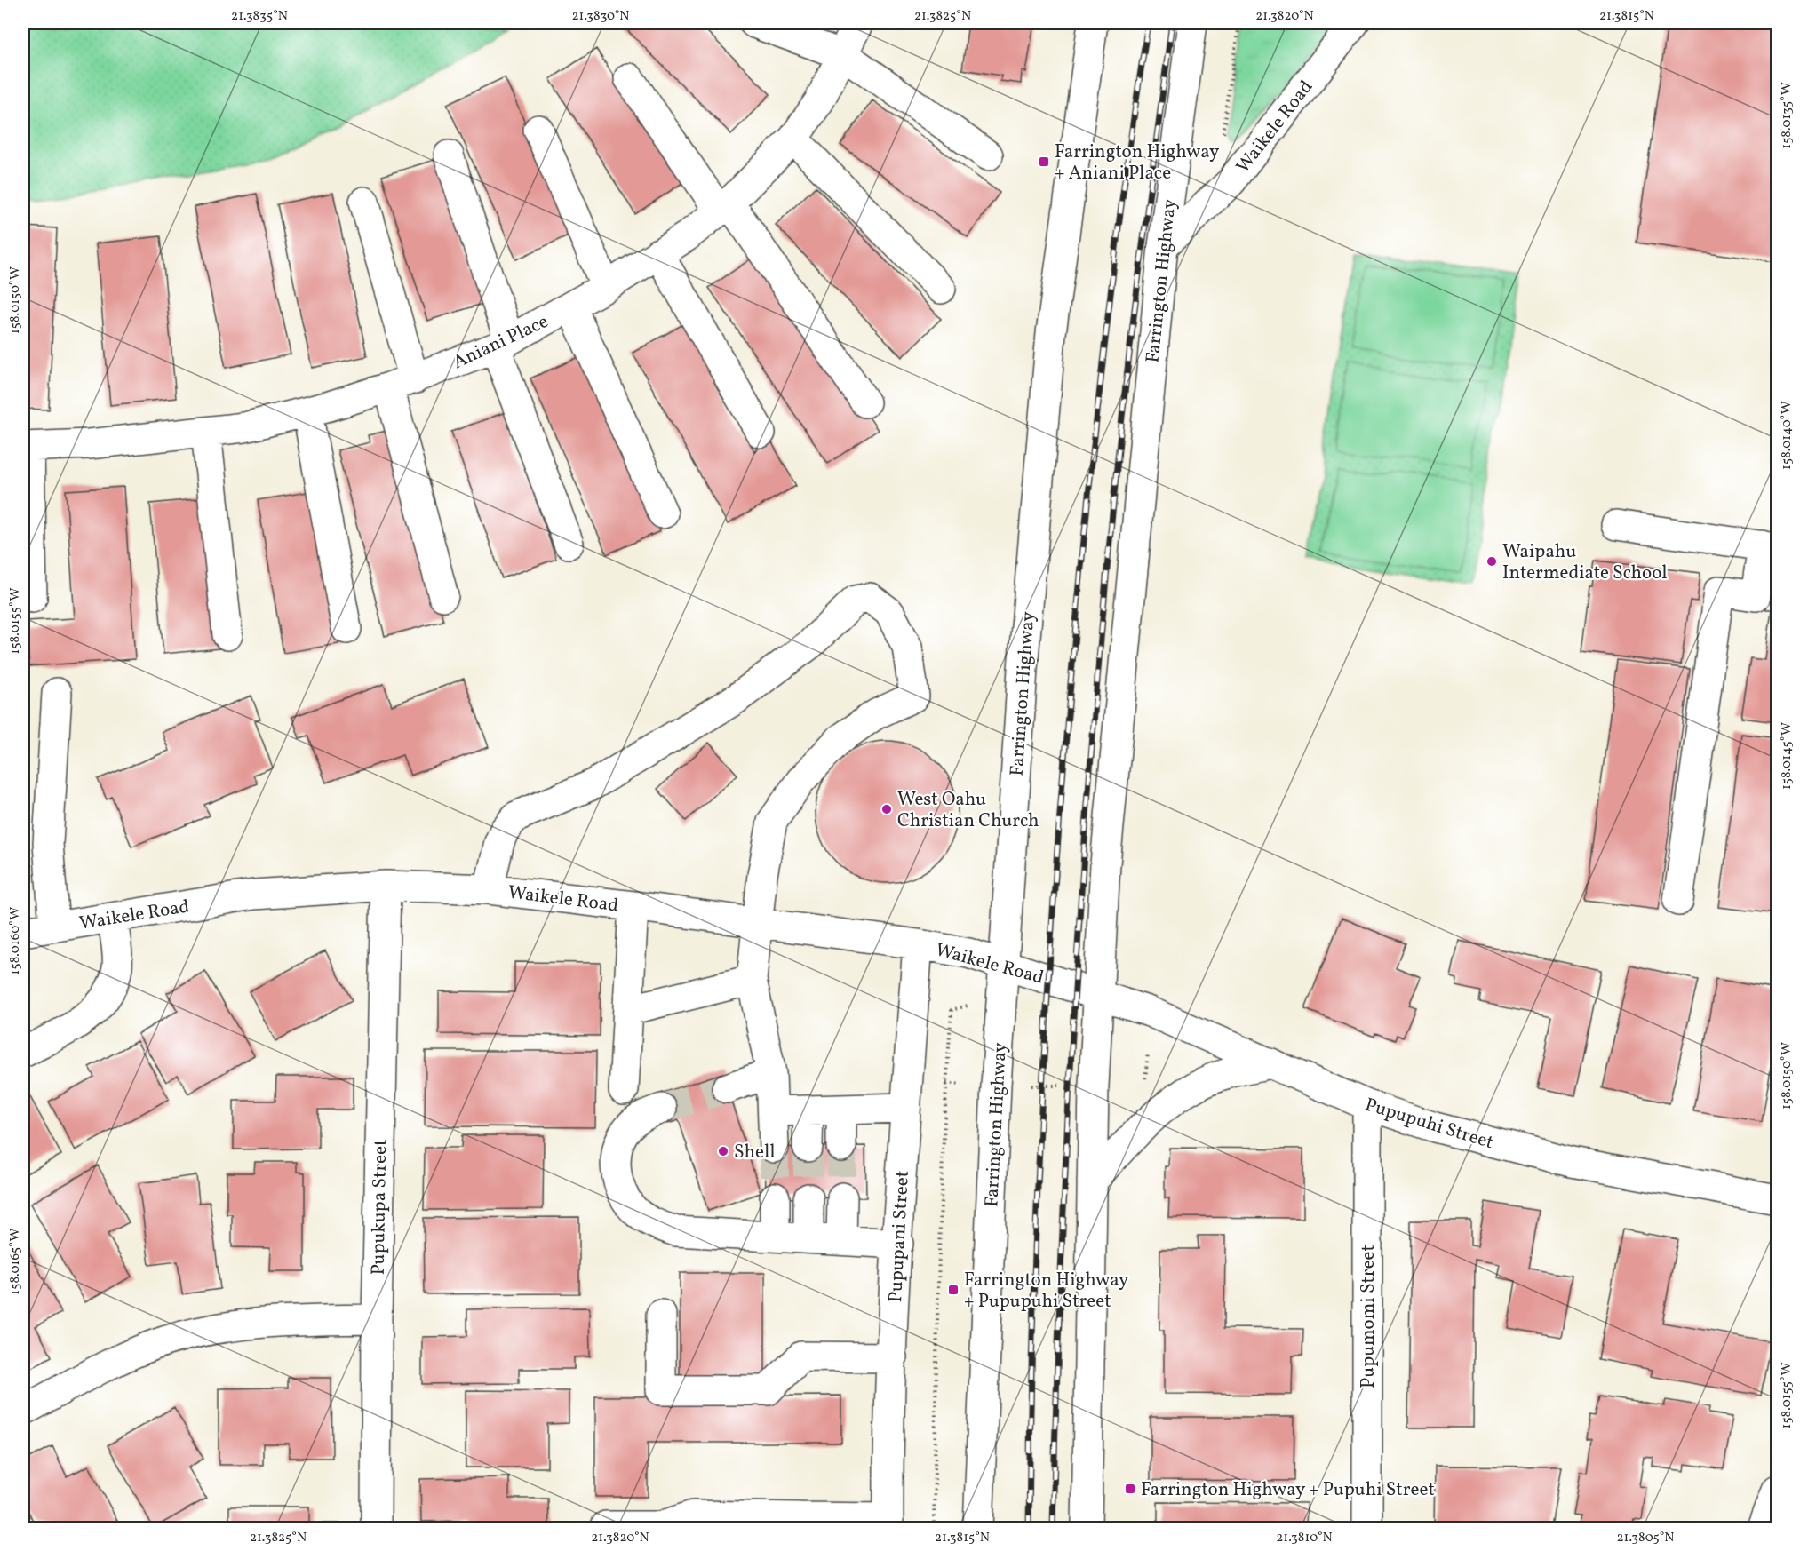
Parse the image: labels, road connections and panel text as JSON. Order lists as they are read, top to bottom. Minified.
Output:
{"streets":{"street":["Waikele Road","Farrington Highway","Aniani Place","Pupupuhi Street","Pupukupa Street","Pupupani Street","Pupumomi Street"]},"crossings":[["Waikele Road","Farrington Highway"],["Waikele Road","Pupupuhi Street"],["Waikele Road","Pupukupa Street"],["Waikele Road","Pupupani Street"],["Farrington Highway","Pupupuhi Street"],["Pupupuhi Street","Pupumomi Street"]],"places":{"transit":["Farrington Highway + Aniani Place","Farrington Highway + Pupupuhi Street","Farrington Highway + Pupuhi Street"],"other":["Waipahu Intermediate School","West Oahu Christian Church","Shell"]},"coordinates":["21.3835°N","21.3830°N","21.3825°N","21.3820°N","21.3815°N","158.0135°W","158.0150°W","158.0140°W","158.0155°W","158.0145°W","158.0160°W","158.0165°W","21.3810°N","21.3805°N"]}
